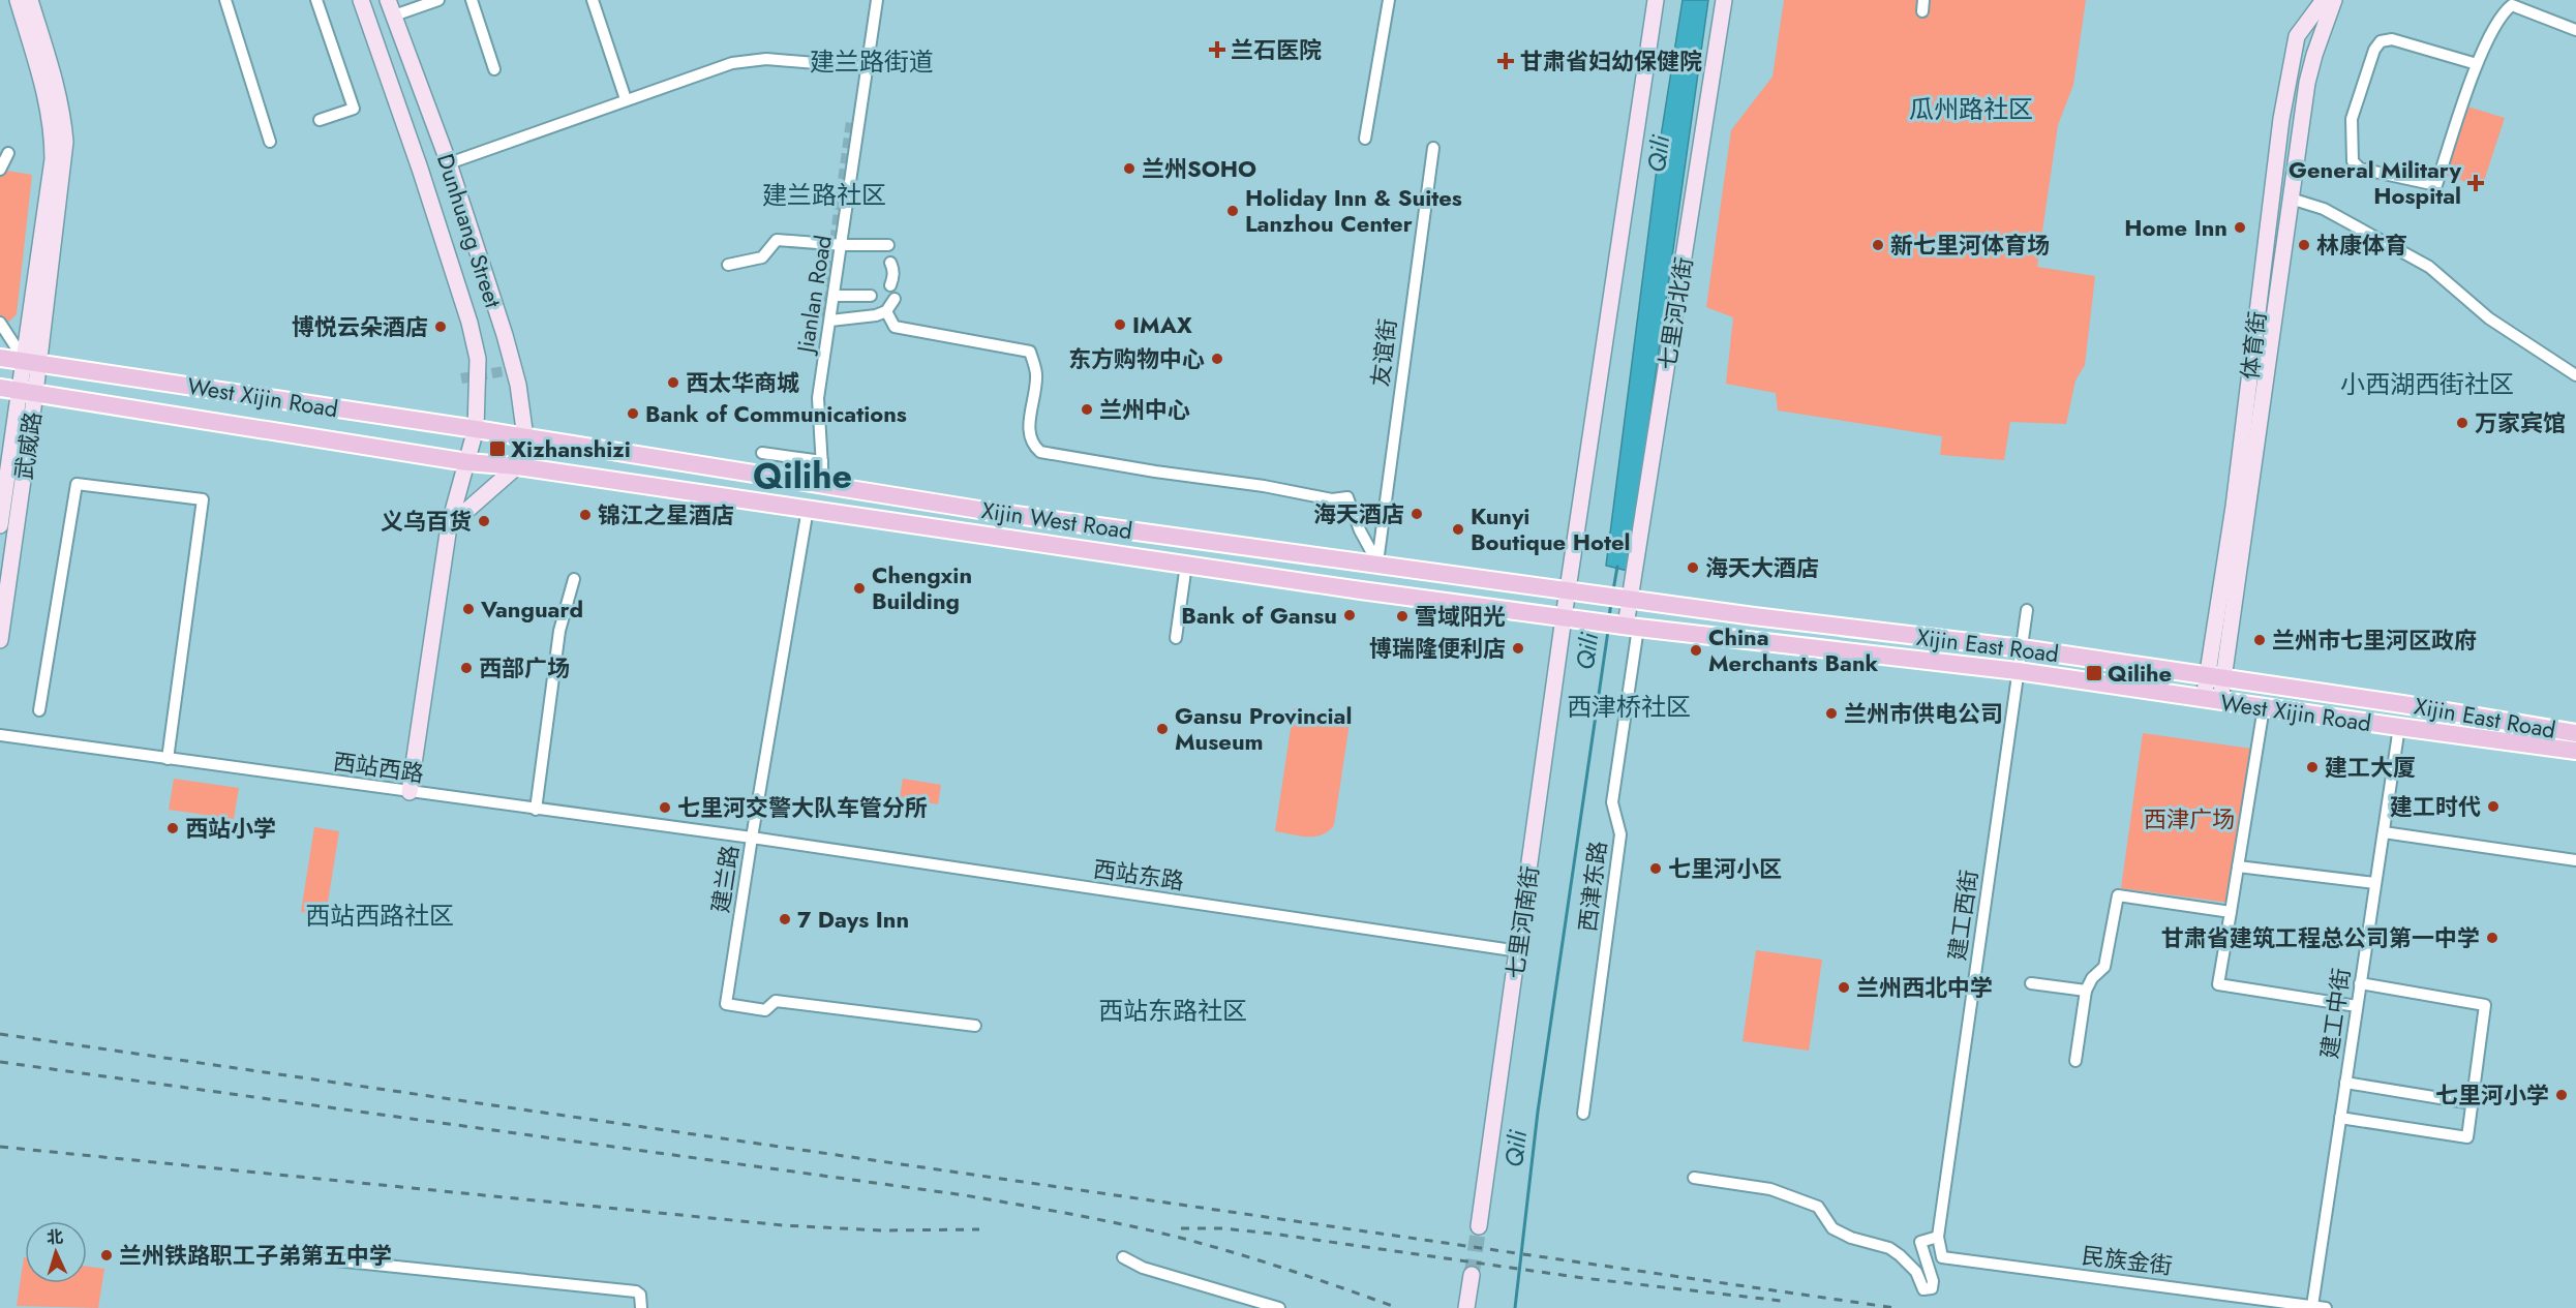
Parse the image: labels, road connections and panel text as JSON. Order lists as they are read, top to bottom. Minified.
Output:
{"streets":{"main road":["West Xijin Road","Xijin West Road","Xijin East Road"],"street":["Dunhuang Street","Jianlan Road","七里河北街","体育街","友谊街","武威路","西站西路","西站东路","建兰路","西津东路","建工西街","七里河南街","建工中街","民族金街"]},"crossings":[["Dunhuang Street","West Xijin Road"],["Dunhuang Street","Xijin West Road"],["Dunhuang Street","西站西路"],["Jianlan Road","Xijin West Road"],["七里河北街","Xijin West Road"],["七里河北街","Xijin East Road"],["七里河北街","西津东路"],["体育街","West Xijin Road"],["体育街","Xijin East Road"],["友谊街","Xijin West Road"],["West Xijin Road","武威路"],["West Xijin Road","Xijin West Road"],["West Xijin Road","Xijin East Road"],["West Xijin Road","建工中街"],["Xijin West Road","Xijin East Road"],["Xijin West Road","建兰路"],["Xijin West Road","七里河南街"],["Xijin East Road","西津东路"],["Xijin East Road","建工西街"],["西站西路","西站东路"],["西站西路","建兰路"],["西站东路","建兰路"],["西站东路","七里河南街"],["建工西街","民族金街"],["建工中街","民族金街"]],"districts":["建兰路街道","瓜州路社区","建兰路社区","小西湖西街社区","Qilihe","西津桥社区","西站西路社区","西站东路社区"],"water":["Qili"],"parks":["西津广场"],"places":{"health":["兰石医院","甘肃省妇幼保健院","General Military Hospital"],"other":["兰州SOHO","Holiday Inn & Suites Lanzhou Center","Home Inn","新七里河体育场","林康体育","IMAX","博悦云朵酒店","东方购物中心","西太华商城","兰州中心","Bank of Communications","万家宾馆","海天酒店","锦江之星酒店","义乌百货","Kunyi Boutique Hotel","海天大酒店","Chengxin Building","Vanguard","Bank of Gansu","雪域阳光","兰州市七里河区政府","博瑞隆便利店","China Merchants Bank","西部广场","兰州市供电公司","Gansu Provincial Museum","建工大厦","建工时代","七里河交警大队车管分所","西站小学","七里河小区","7 Days Inn","甘肃省建筑工程总公司第一中学","兰州西北中学","七里河小学","兰州铁路职工子弟第五中学"],"transit":["Xizhanshizi","Qilihe"]},"north":"top"}
